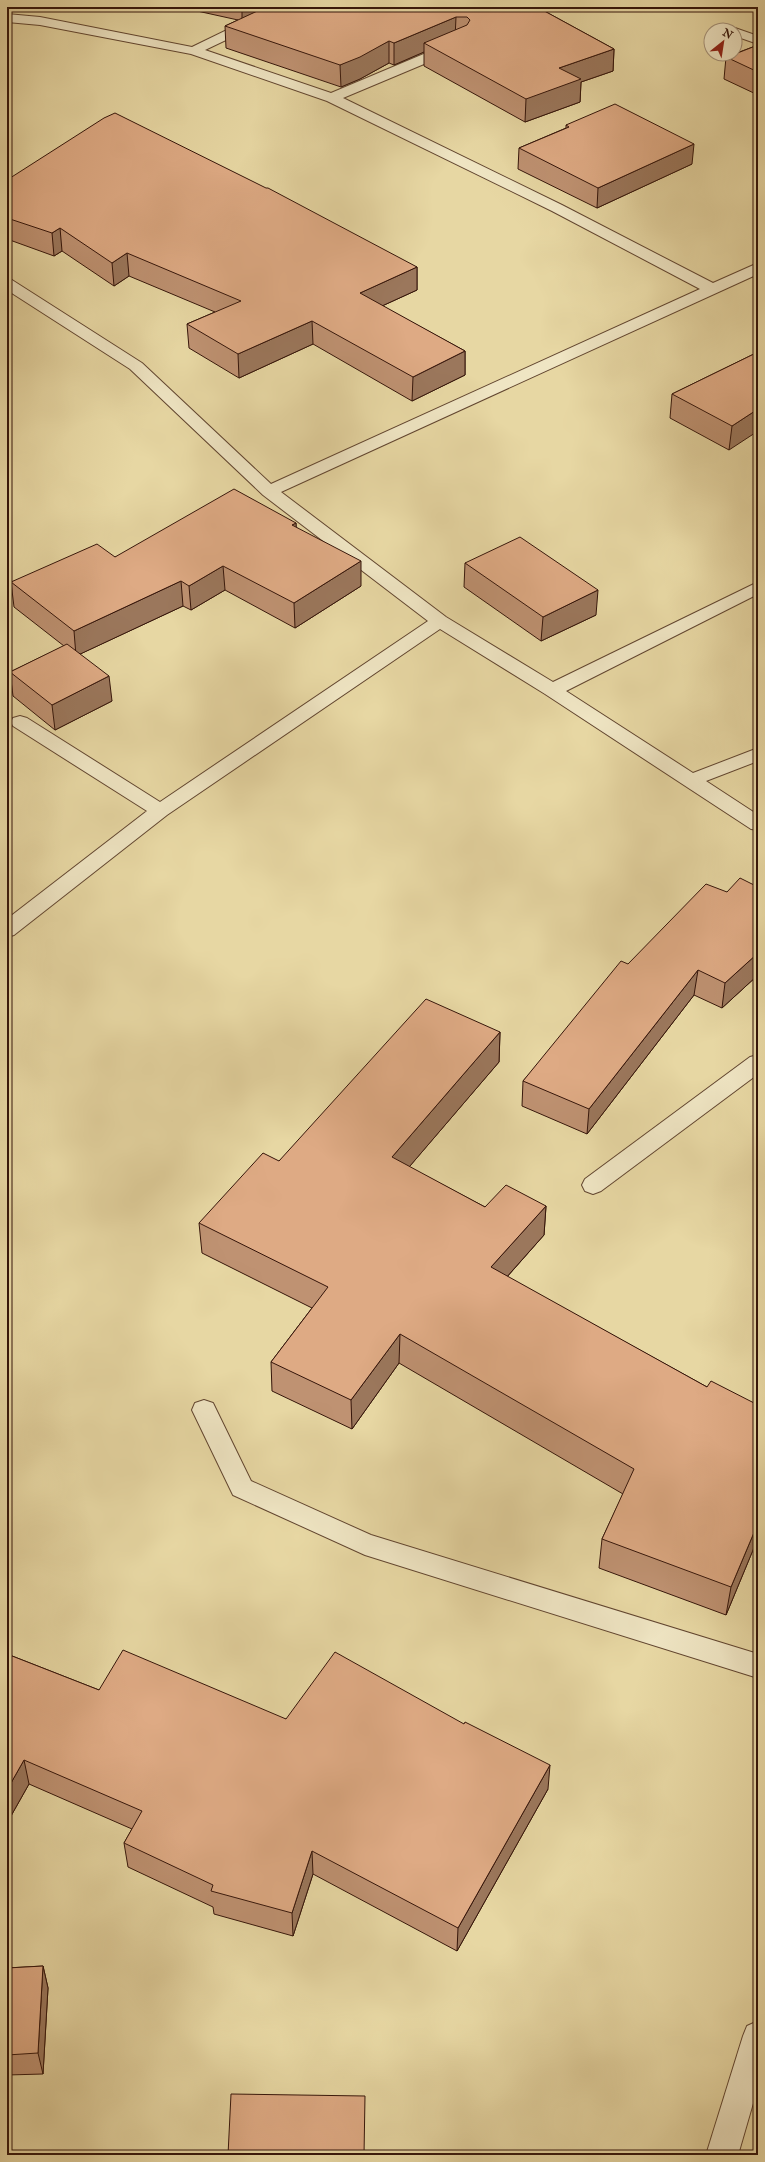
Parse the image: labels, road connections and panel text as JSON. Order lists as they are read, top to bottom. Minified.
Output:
{"north":"top right"}
